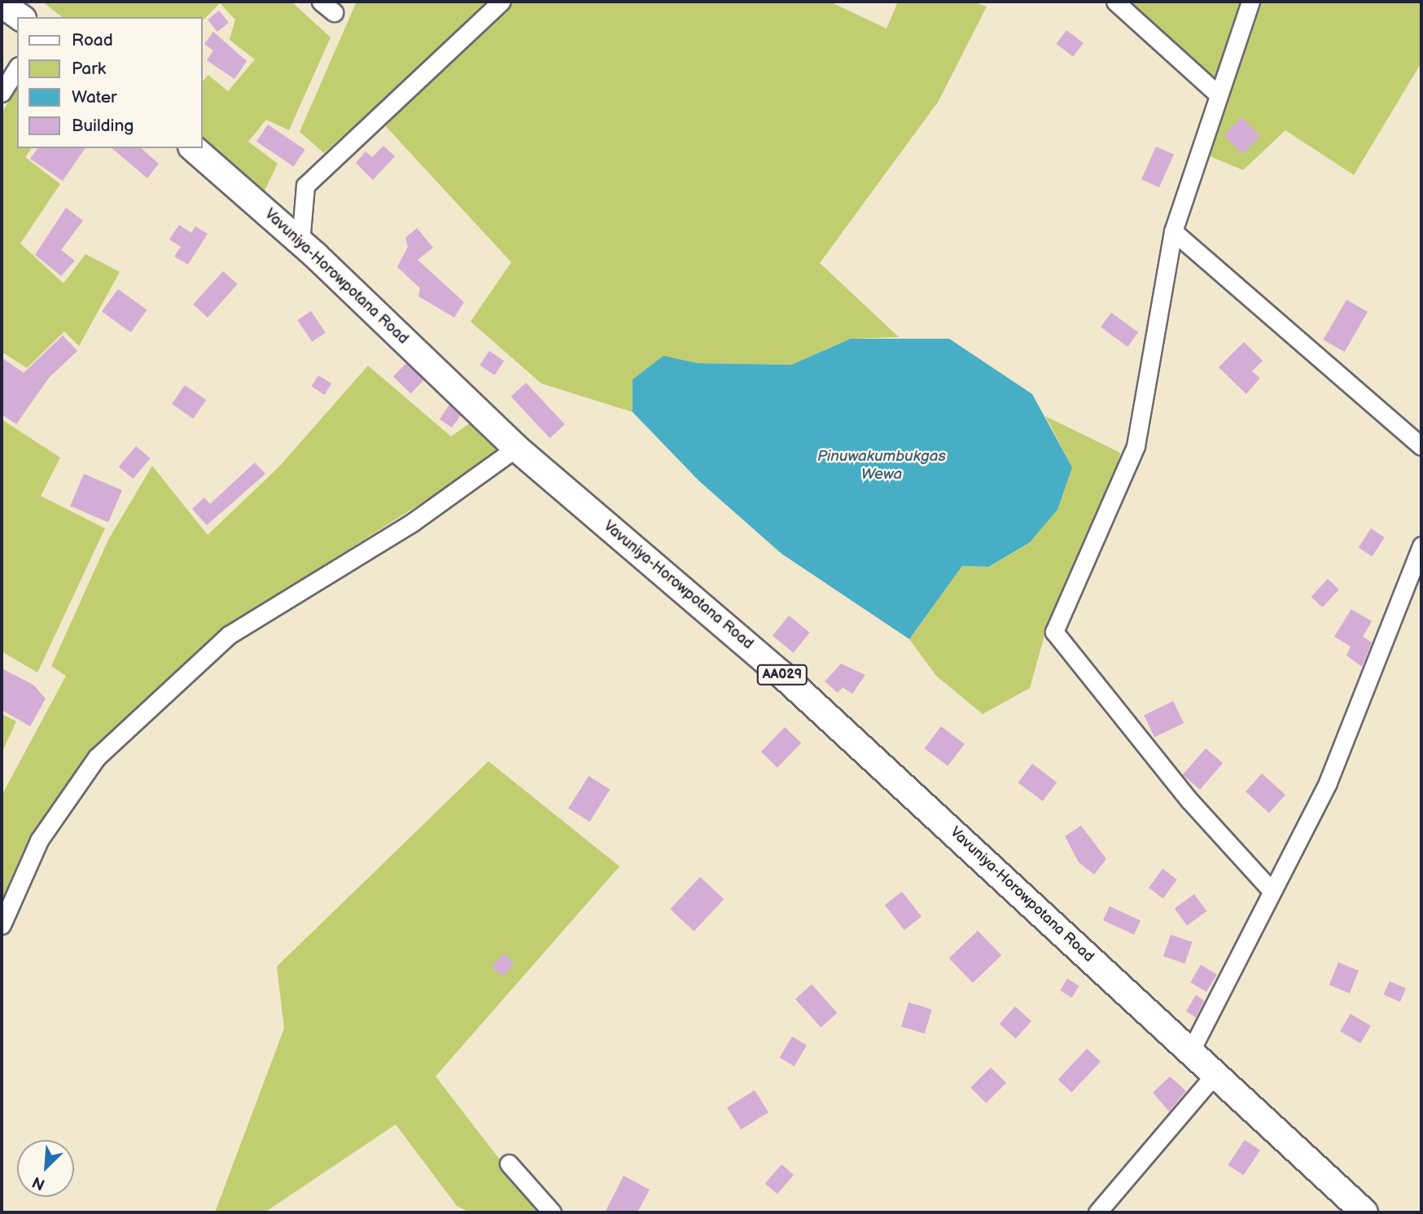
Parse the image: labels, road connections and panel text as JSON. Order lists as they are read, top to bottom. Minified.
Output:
{"streets":{"highway":["Vavuniya-Horowpotana Road","AA029"]},"water":["Pinuwakumbukgas Wewa"],"legend":["Road","Park","Water","Building"],"north":"bottom left"}
